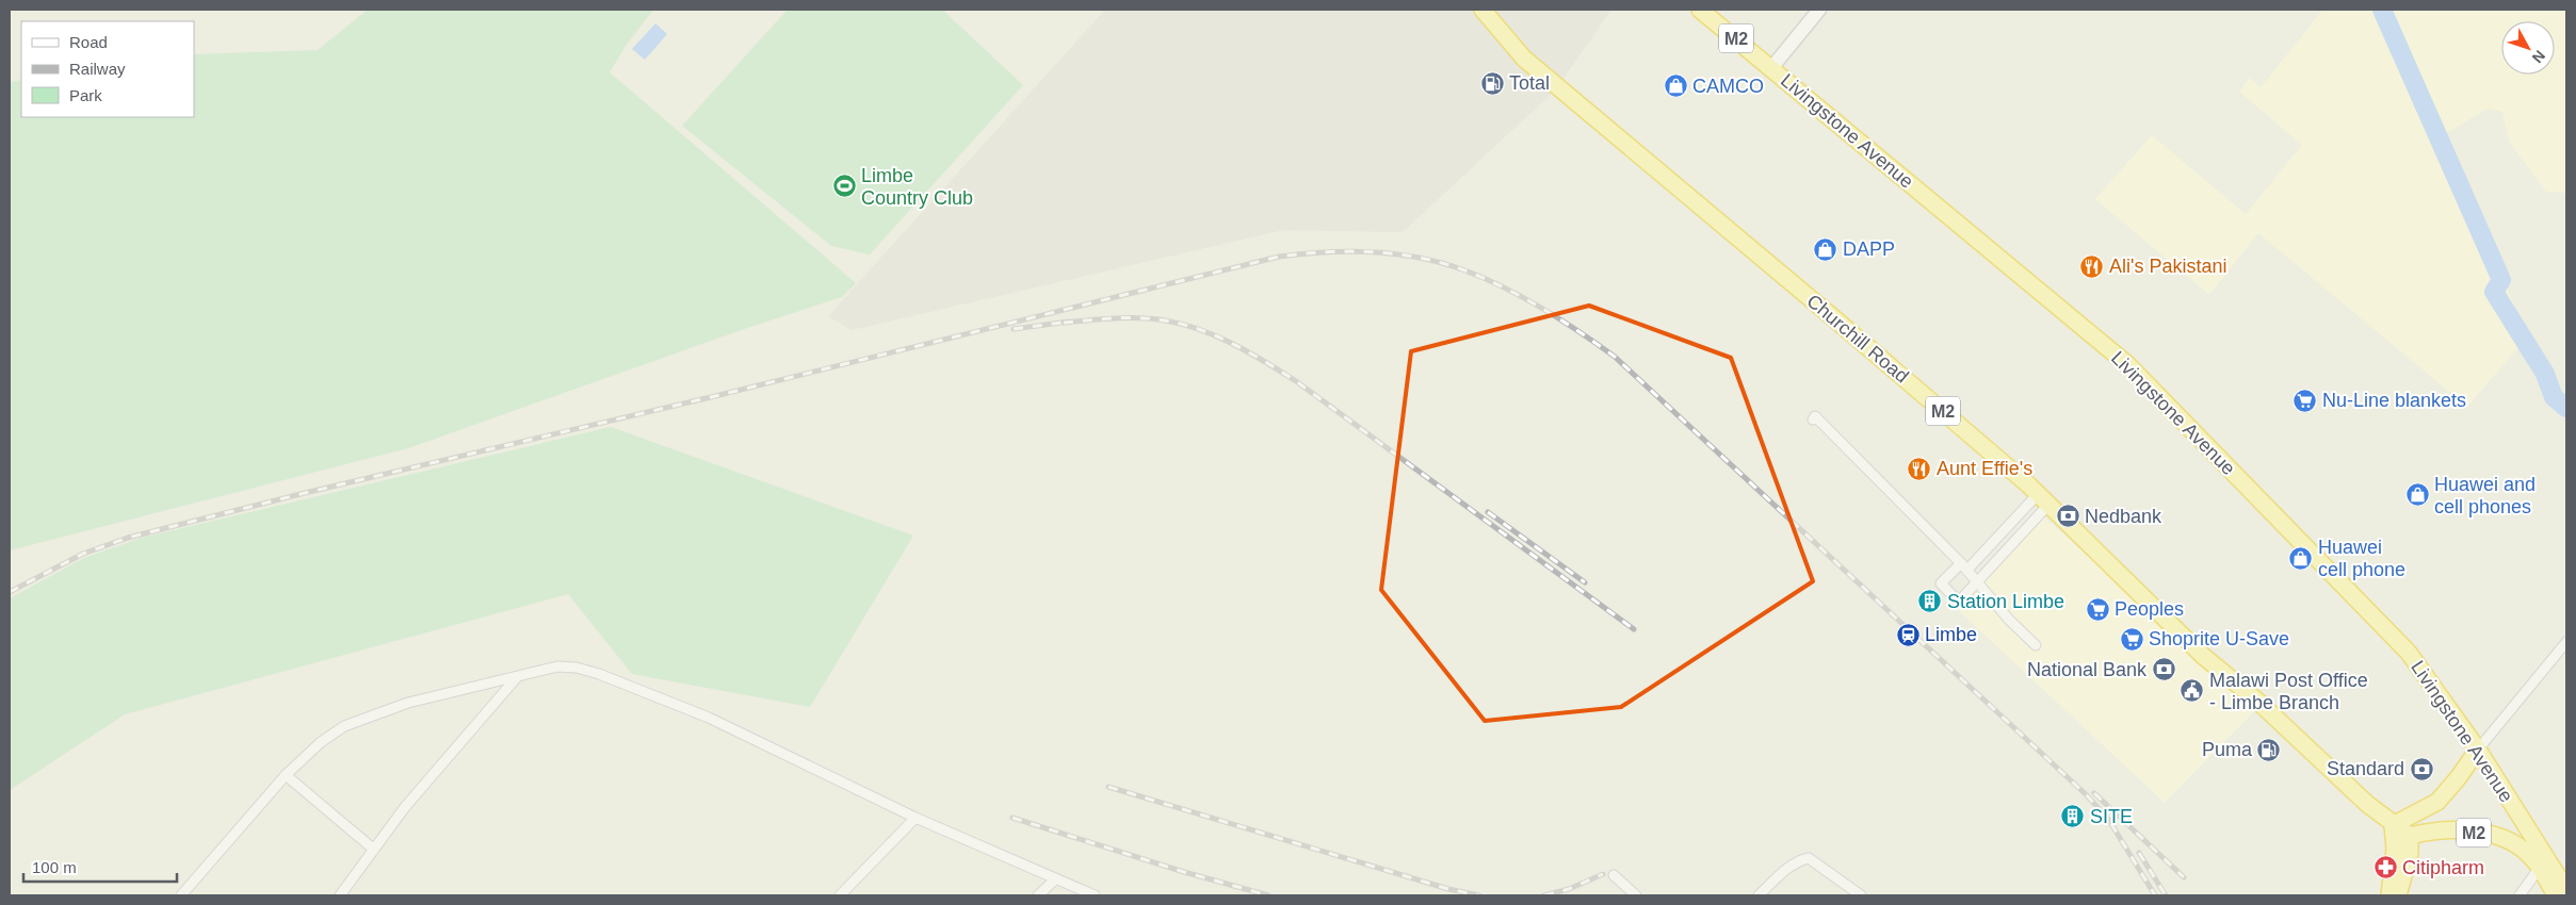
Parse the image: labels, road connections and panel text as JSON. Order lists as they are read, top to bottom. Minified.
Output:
{"streets":{"highway":["M2","Livingstone Avenue","Churchill Road"]},"crossings":[["M2","Livingstone Avenue"],["M2","Churchill Road"]],"places":{"fuel station":["Total","Puma"],"shop":["CAMCO","DAPP","Huawei and cell phones","Huawei cell phone"],"sports":["Limbe Country Club"],"restaurant":["Ali's Pakistani","Aunt Effie's"],"supermarket":["Nu-Line blankets","Peoples","Shoprite U-Save"],"bank":["Nedbank","National Bank","Standard"],"building":["Station Limbe","SITE"],"station":["Limbe"],"public building":["Malawi Post Office - Limbe Branch"],"pharmacy":["Citipharm"]},"legend":["Road","Railway","Park"],"scale_bar":"100 m","north":"bottom right"}
